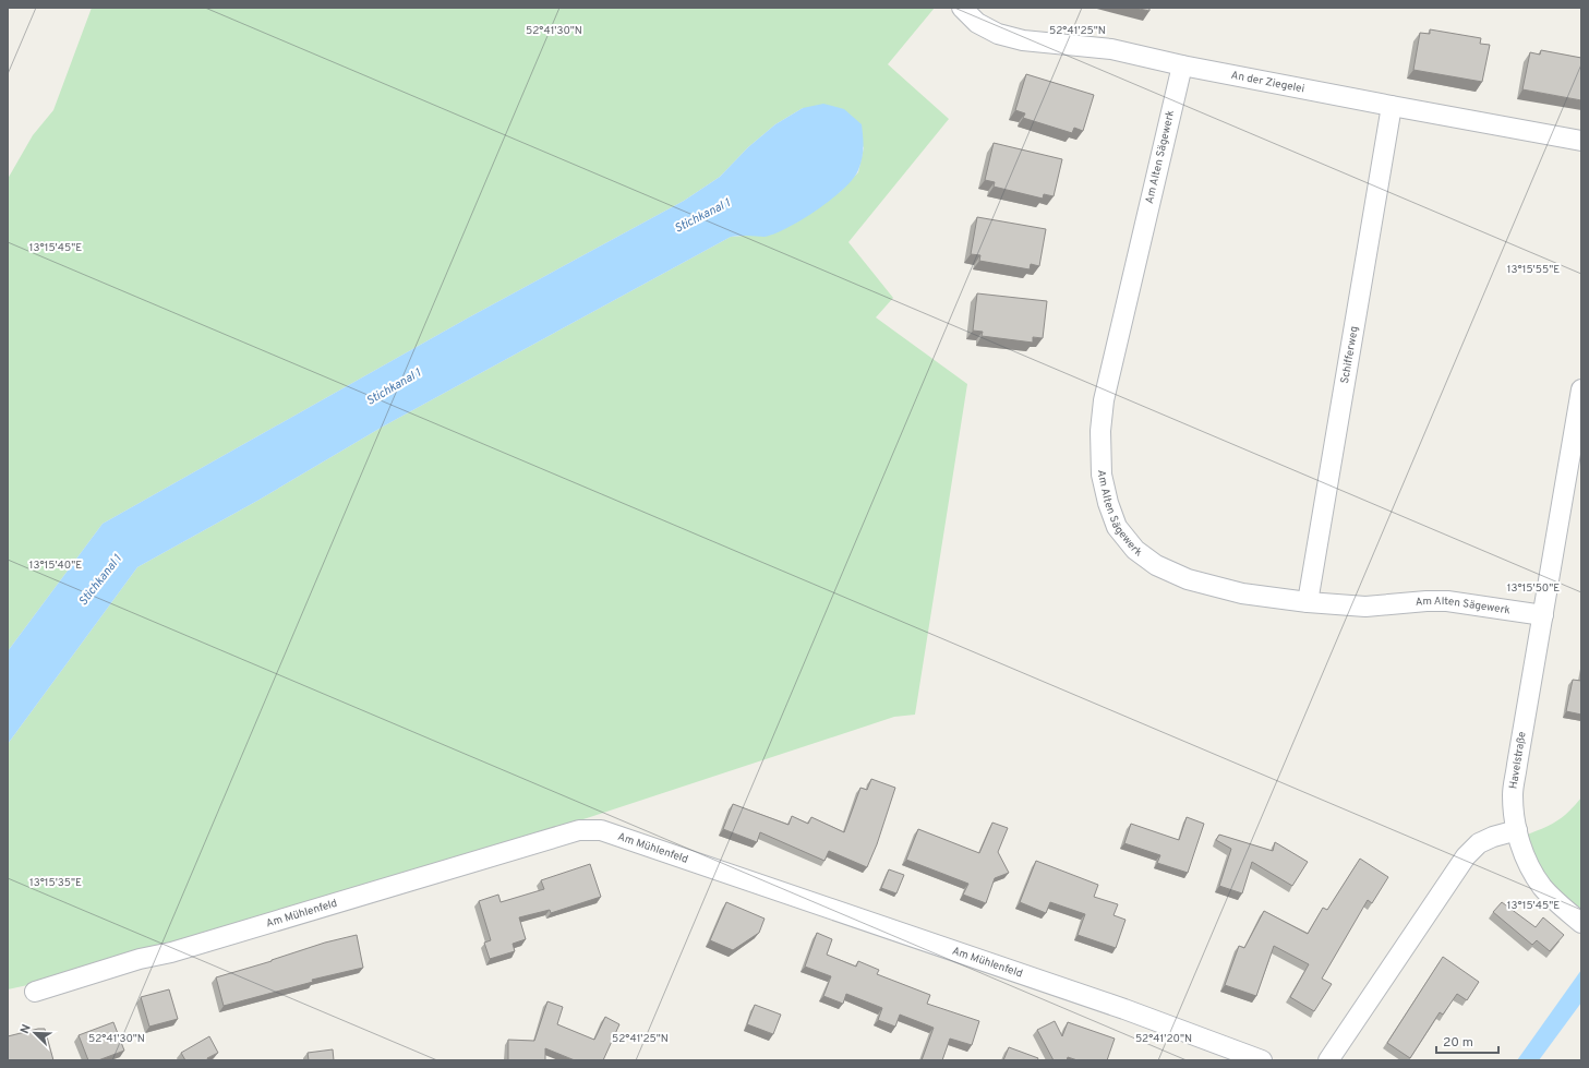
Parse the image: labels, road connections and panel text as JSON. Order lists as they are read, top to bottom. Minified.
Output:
{"streets":{"street":["An der Ziegelei","Am Alten Sägewerk","Schifferweg","Havelstraße","Am Mühlenfeld"]},"crossings":[["An der Ziegelei","Am Alten Sägewerk"],["An der Ziegelei","Schifferweg"],["Am Alten Sägewerk","Schifferweg"],["Am Alten Sägewerk","Havelstraße"]],"water":["Stichkanal 1"],"scale_bar":"20 m","north":"top left","coordinates":["52°41'30\"N","52°41'25\"N","13°15'45\"E","13°15'55\"E","13°15'40\"E","13°15'50\"E","13°15'35\"E","52°41'20\"N"]}
